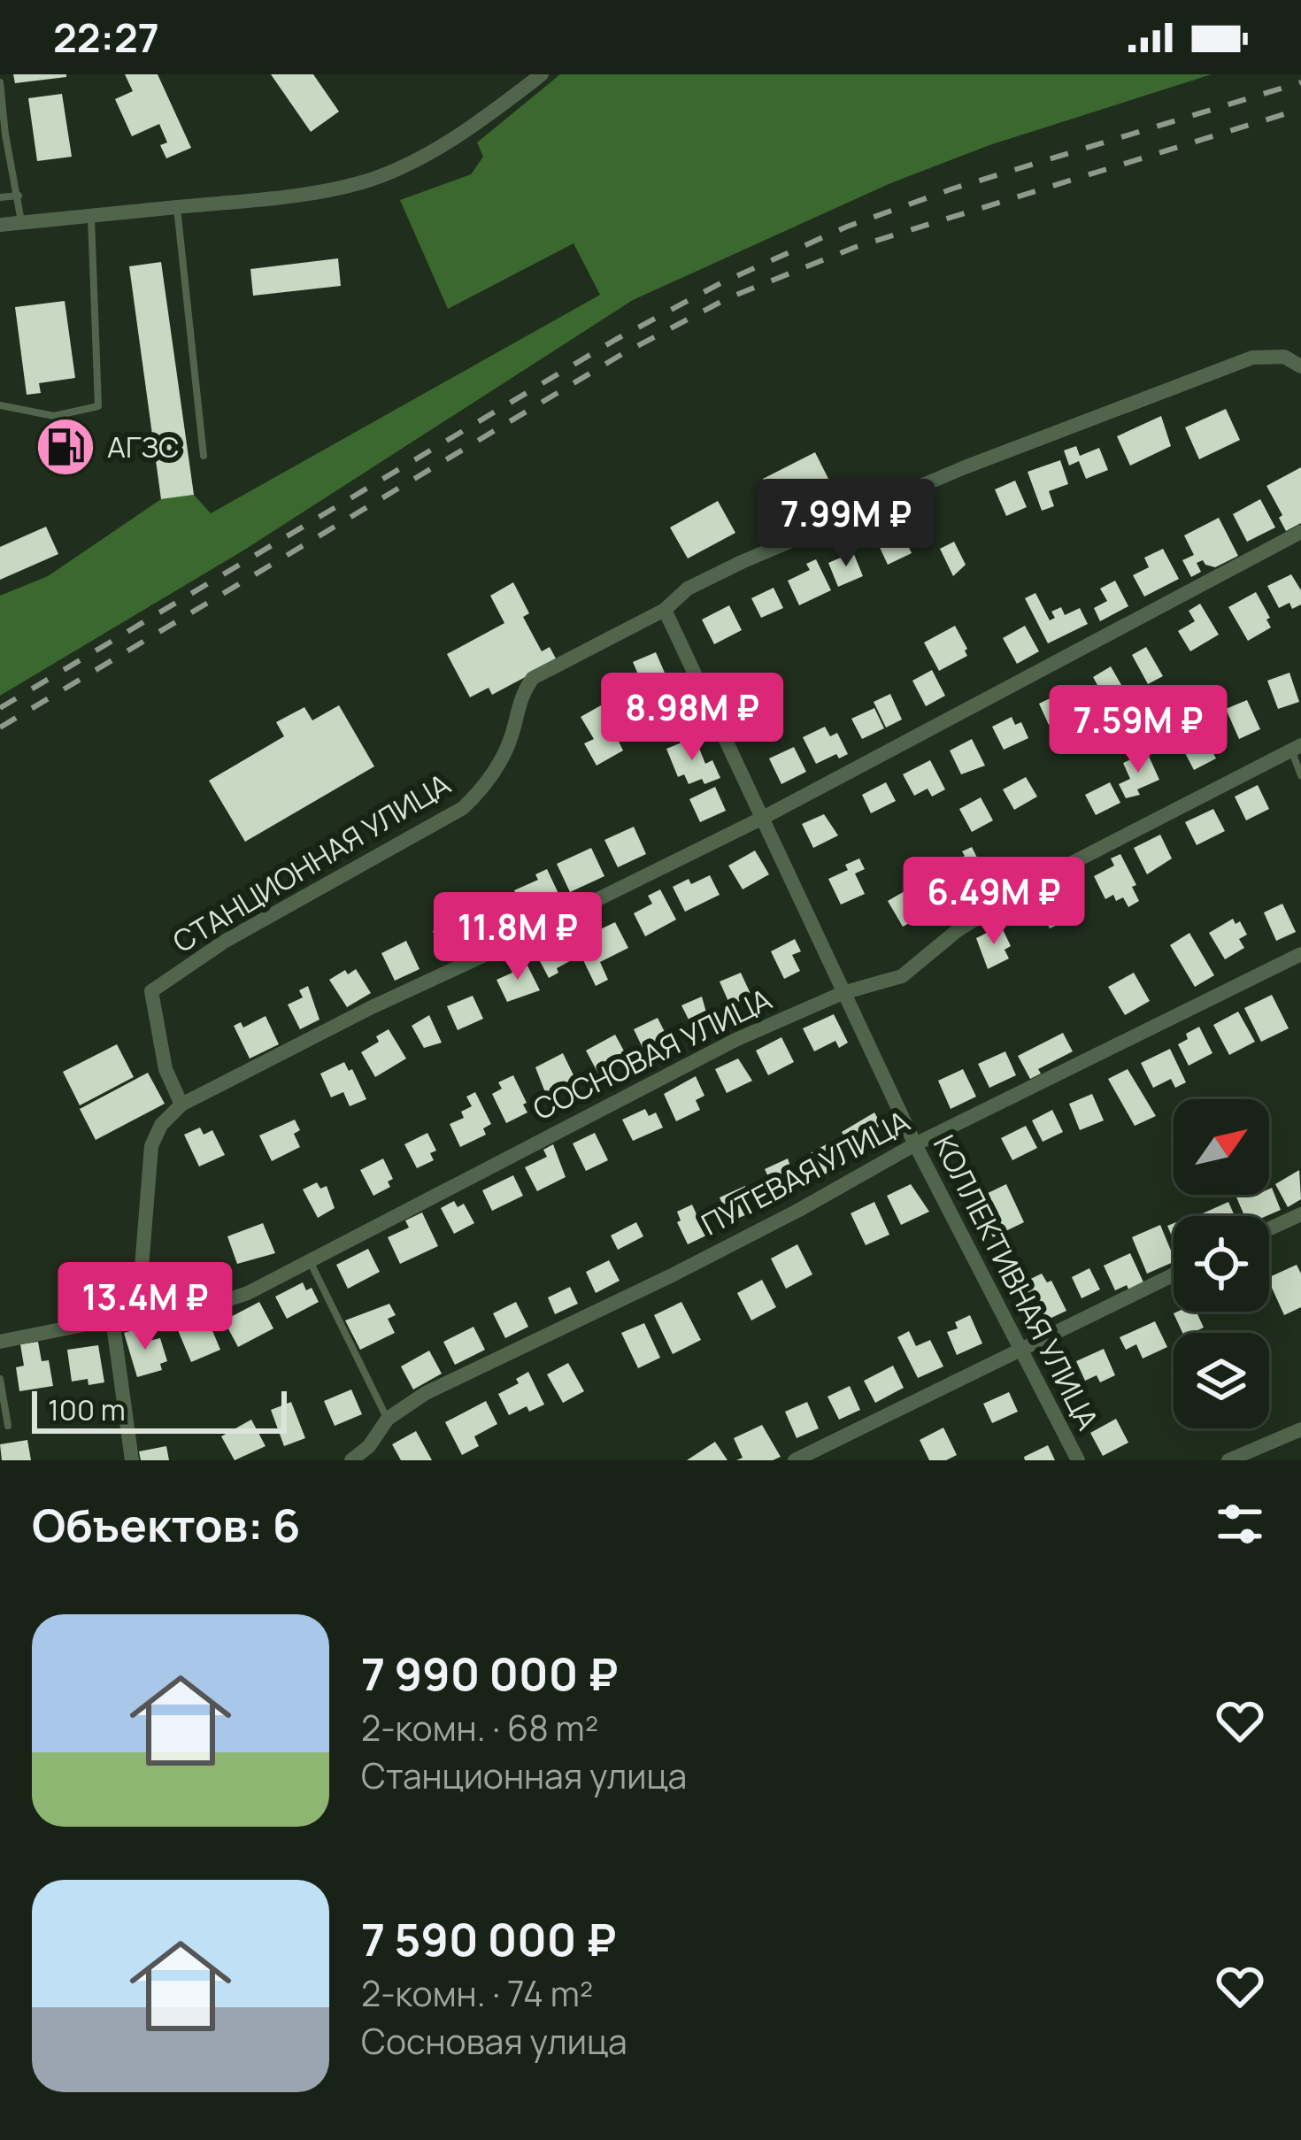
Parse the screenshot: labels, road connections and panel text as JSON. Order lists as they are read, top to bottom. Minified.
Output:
{"streets":{"street":["СТАНЦИОННАЯ УЛИЦА","СОСНОВАЯ УЛИЦА","ПУТЕВАЯ УЛИЦА","КОЛЛЕКТИВНАЯ УЛИЦА"]},"crossings":[["СТАНЦИОННАЯ УЛИЦА","КОЛЛЕКТИВНАЯ УЛИЦА"],["СОСНОВАЯ УЛИЦА","КОЛЛЕКТИВНАЯ УЛИЦА"],["ПУТЕВАЯ УЛИЦА","КОЛЛЕКТИВНАЯ УЛИЦА"]],"places":{"fuel station":["АГЗС"]},"scale_bar":"100 m","north":"top right","page":{"status":"22:27","price":["7.99M ₽","8.98M ₽","7.59M ₽","6.49M ₽","11.8M ₽","13.4M ₽"],"scale":"100 m","heading":"Объектов: 6","list":[{"name":"7 990 000 ₽","note":"2-комн. · 68 m² · Станционная улица"},{"name":"7 590 000 ₽","note":"2-комн. · 74 m² · Сосновая улица"}]}}
